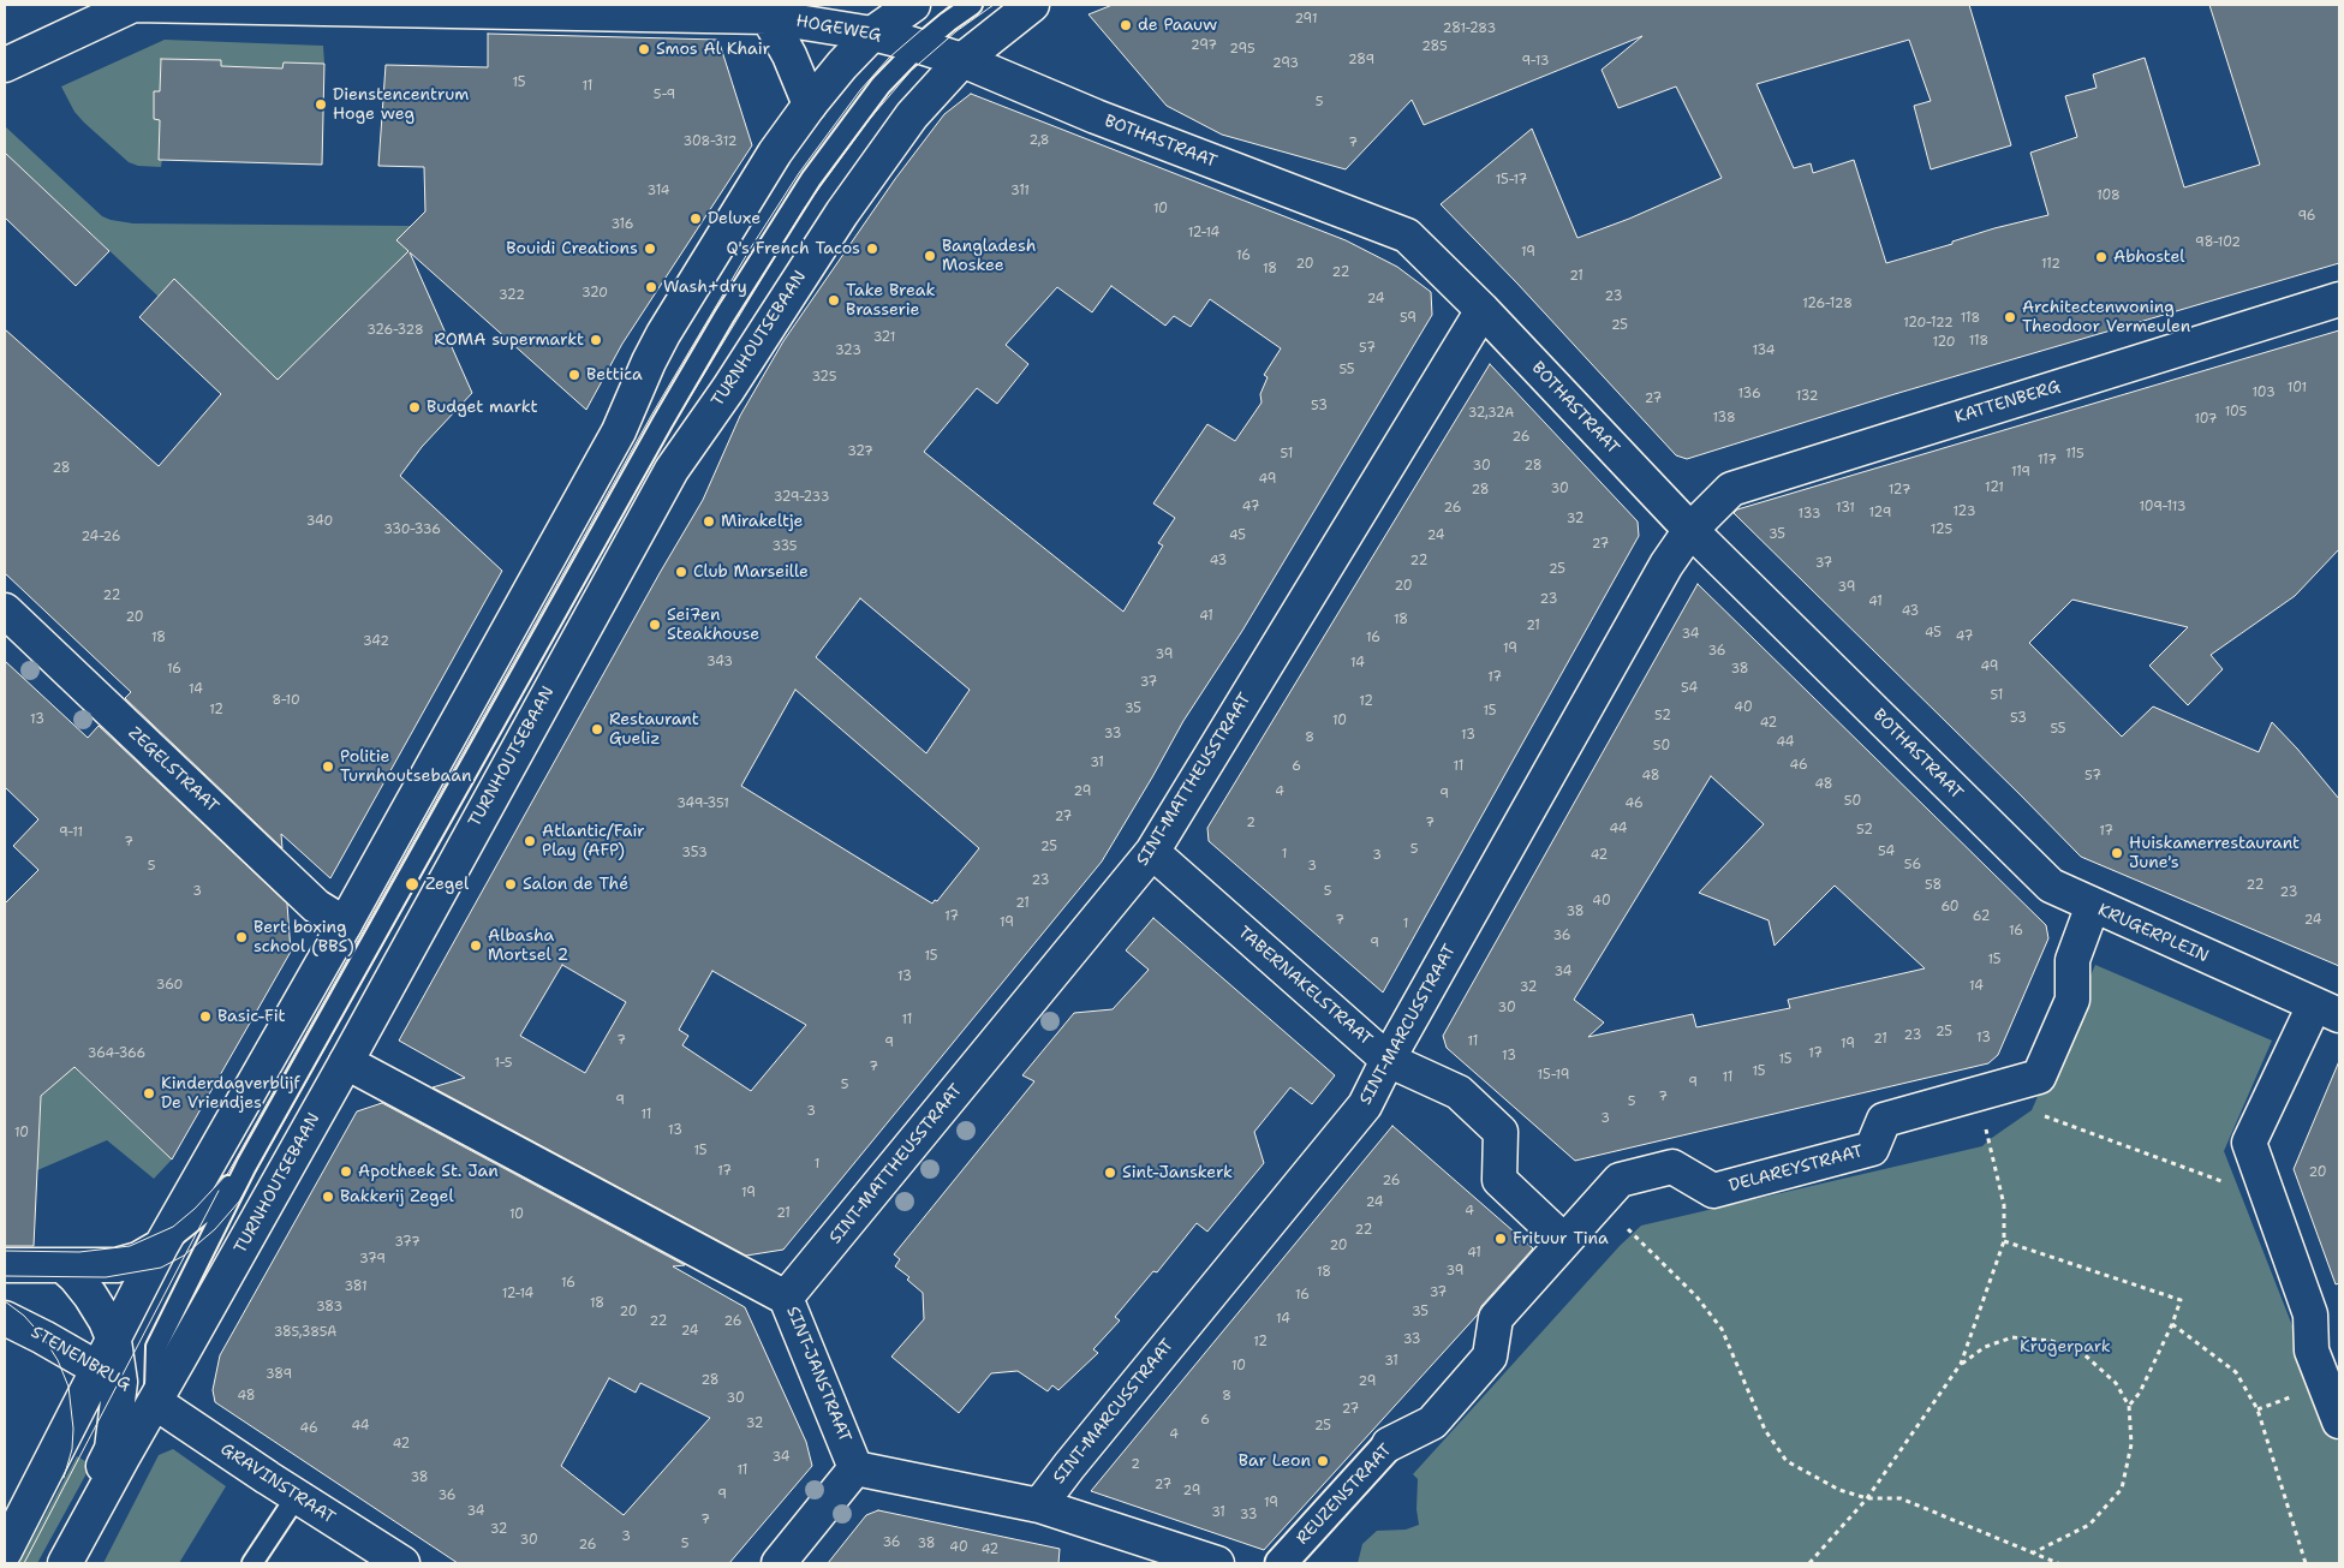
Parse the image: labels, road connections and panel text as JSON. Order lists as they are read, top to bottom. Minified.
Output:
{"streets":{"street":["HOGEWEG","BOTHASTRAAT","TURNHOUTSEBAAN","KATTENBERG","ZEGELSTRAAT","SINT-MATTHEUSSTRAAT","KRUGERPLEIN","TABERNAKELSTRAAT","SINT-MARCUSSTRAAT","DELAREYSTRAAT","STENENBRUG","SINT-JANSTRAAT","GRAVINSTRAAT","REUZENSTRAAT"]},"crossings":[["HOGEWEG","BOTHASTRAAT"],["HOGEWEG","TURNHOUTSEBAAN"],["BOTHASTRAAT","TURNHOUTSEBAAN"],["BOTHASTRAAT","KATTENBERG"],["BOTHASTRAAT","SINT-MATTHEUSSTRAAT"],["BOTHASTRAAT","KRUGERPLEIN"],["BOTHASTRAAT","SINT-MARCUSSTRAAT"],["TURNHOUTSEBAAN","STENENBRUG"],["TURNHOUTSEBAAN","SINT-JANSTRAAT"],["TURNHOUTSEBAAN","GRAVINSTRAAT"],["KATTENBERG","SINT-MARCUSSTRAAT"],["SINT-MATTHEUSSTRAAT","TABERNAKELSTRAAT"],["SINT-MATTHEUSSTRAAT","SINT-JANSTRAAT"],["KRUGERPLEIN","DELAREYSTRAAT"],["TABERNAKELSTRAAT","SINT-MARCUSSTRAAT"],["TABERNAKELSTRAAT","DELAREYSTRAAT"],["TABERNAKELSTRAAT","REUZENSTRAAT"],["DELAREYSTRAAT","REUZENSTRAAT"],["STENENBRUG","GRAVINSTRAAT"]],"parks":["Krugerpark"],"places":["de Paauw","Smos Al Khair","Dienstencentrum Hoge weg","Deluxe","Bouidi Creations","Q's French Tacos","Bangladesh Moskee","Abhostel","Wash+dry","Take Break Brasserie","Architectenwoning Theodoor Vermeulen","ROMA supermarkt","Bettica","Budget markt","Mirakeltje","Club Marseille","Sei7en Steakhouse","Restaurant Gueliz","Politie Turnhoutsebaan","Atlantic/Fair Play (AFP)","Huiskamerrestaurant June's","Zegel","Salon de Thé","Bert boxing school (BBS)","Albasha Mortsel 2","Basic-Fit","Kinderdagverblijf De Vriendjes","Apotheek St. Jan","Sint-Janskerk","Bakkerij Zegel","Frituur Tina","Bar Leon"],"house_numbers":["291","281-283","297","285","295","289","9-13","293","15","11","5-9","5","2,8","308-312","7","15-17","314","311","108","10","96","316","12-14","98-102","19","16","20","112","18","22","21","320","322","23","24","126-128","59","118","120-122","25","326-328","321","118","120","57","323","134","55","325","101","103","136","132","27","53","105","32,32A","138","107","26","327","51","115","117","30","28","28","119","49","121","30","28","127","329-233","47","109-113","26","131","123","129","133","32","340","330-336","125","35","45","24","24-26","27","335","43","22","37","25","20","39","22","23","41","43","41","20","18","21","45","34","47","18","16","342","19","36","39","343","14","49","16","38","17","37","54","14","51","8-10","12","40","35","12","15","52","53","13","10","42","55","33","13","8","44","50","31","46","6","11","48","57","48","29","4","9","50","349-351","46","27","2","7","44","52","17","9-11","7","25","5","54","353","1","3","42","56","5","3","23","58","22","3","5","23","40","21","60","38","17","62","7","24","19","1","16","36","9","15","15","34","13","360","14","32","30","11","25","23","13","21","7","11","9","19","364-366","17","13","15","1-5","7","15","15-19","11","9","5","7","9","5","3","11","3","13","10","15","1","17","20","26","19","24","4","21","10","22","377","20","41","379","39","18","16","381","37","12-14","16","18","383","20","35","14","22","26","24","385,385A","33","12","31","10","389","28","29","48","8","30","27","6","32","44","25","46","4","42","34","2","11","38","27","29","9","36","19","34","31","33","7","32","3","30","36","5","38","26","40","42"]}
